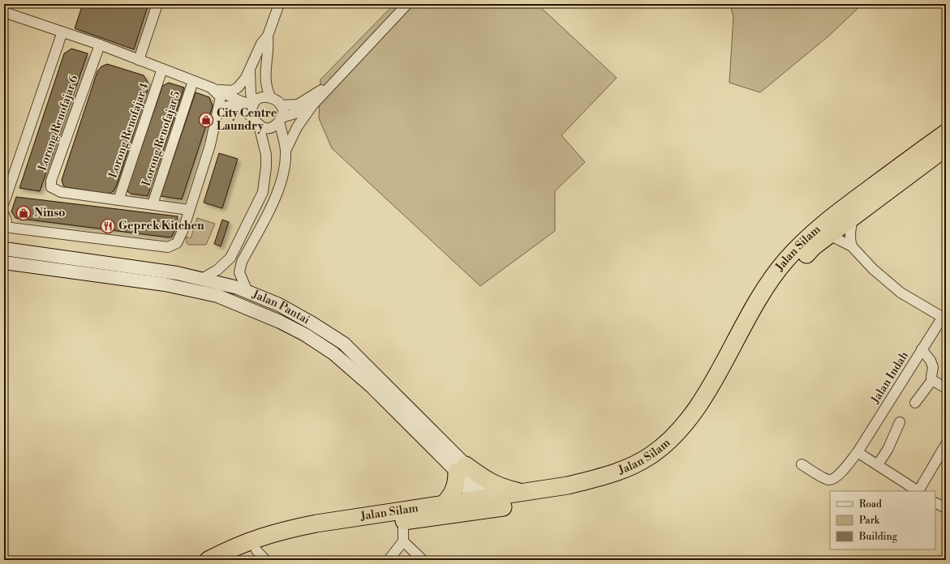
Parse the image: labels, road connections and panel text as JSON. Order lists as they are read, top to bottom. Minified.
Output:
{"streets":{"highway":["Jalan Silam"],"street":["Lorong Renofajar 6","Lorong Renofajar 4","Lorong Renofajar 5","Jalan Pantai","Jalan Indah"]},"crossings":[["Lorong Renofajar 6","Lorong Renofajar 4"],["Lorong Renofajar 6","Lorong Renofajar 5"],["Jalan Silam","Jalan Pantai"]],"places":{"shop":["City Centre Laundry","Ninso"],"restaurant":["Geprek Kitchen"]},"legend":["Road","Park","Building"]}
